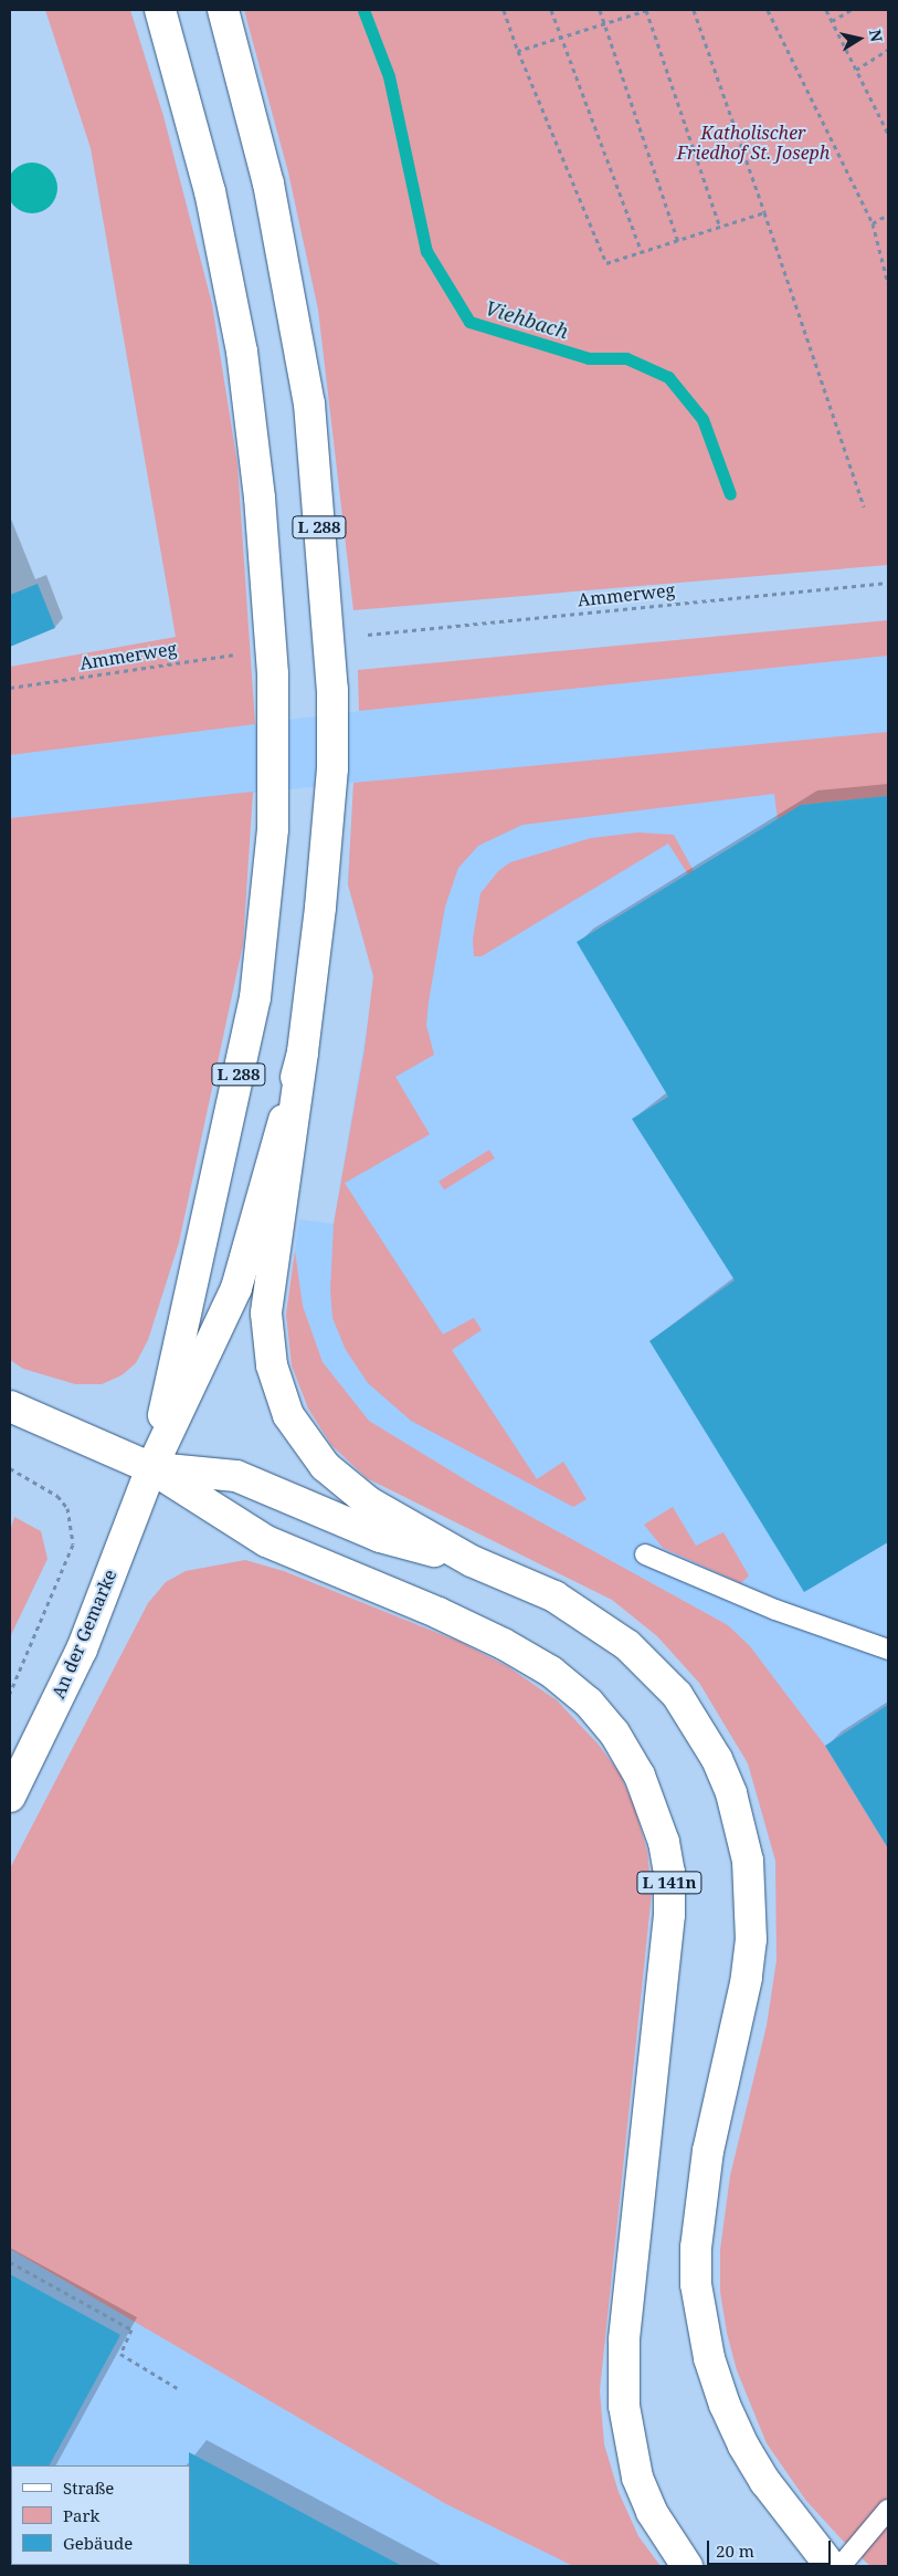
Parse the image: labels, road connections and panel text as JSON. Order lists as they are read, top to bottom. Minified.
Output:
{"streets":{"main road":["L 288","An der Gemarke","L 141n"],"path":["Ammerweg"]},"crossings":[["L 288","An der Gemarke"],["L 288","L 141n"],["An der Gemarke","L 141n"]],"water":["Viehbach"],"parks":["Katholischer Friedhof St. Joseph"],"legend":["Straße","Park","Gebäude"],"scale_bar":"20 m","north":"right"}
